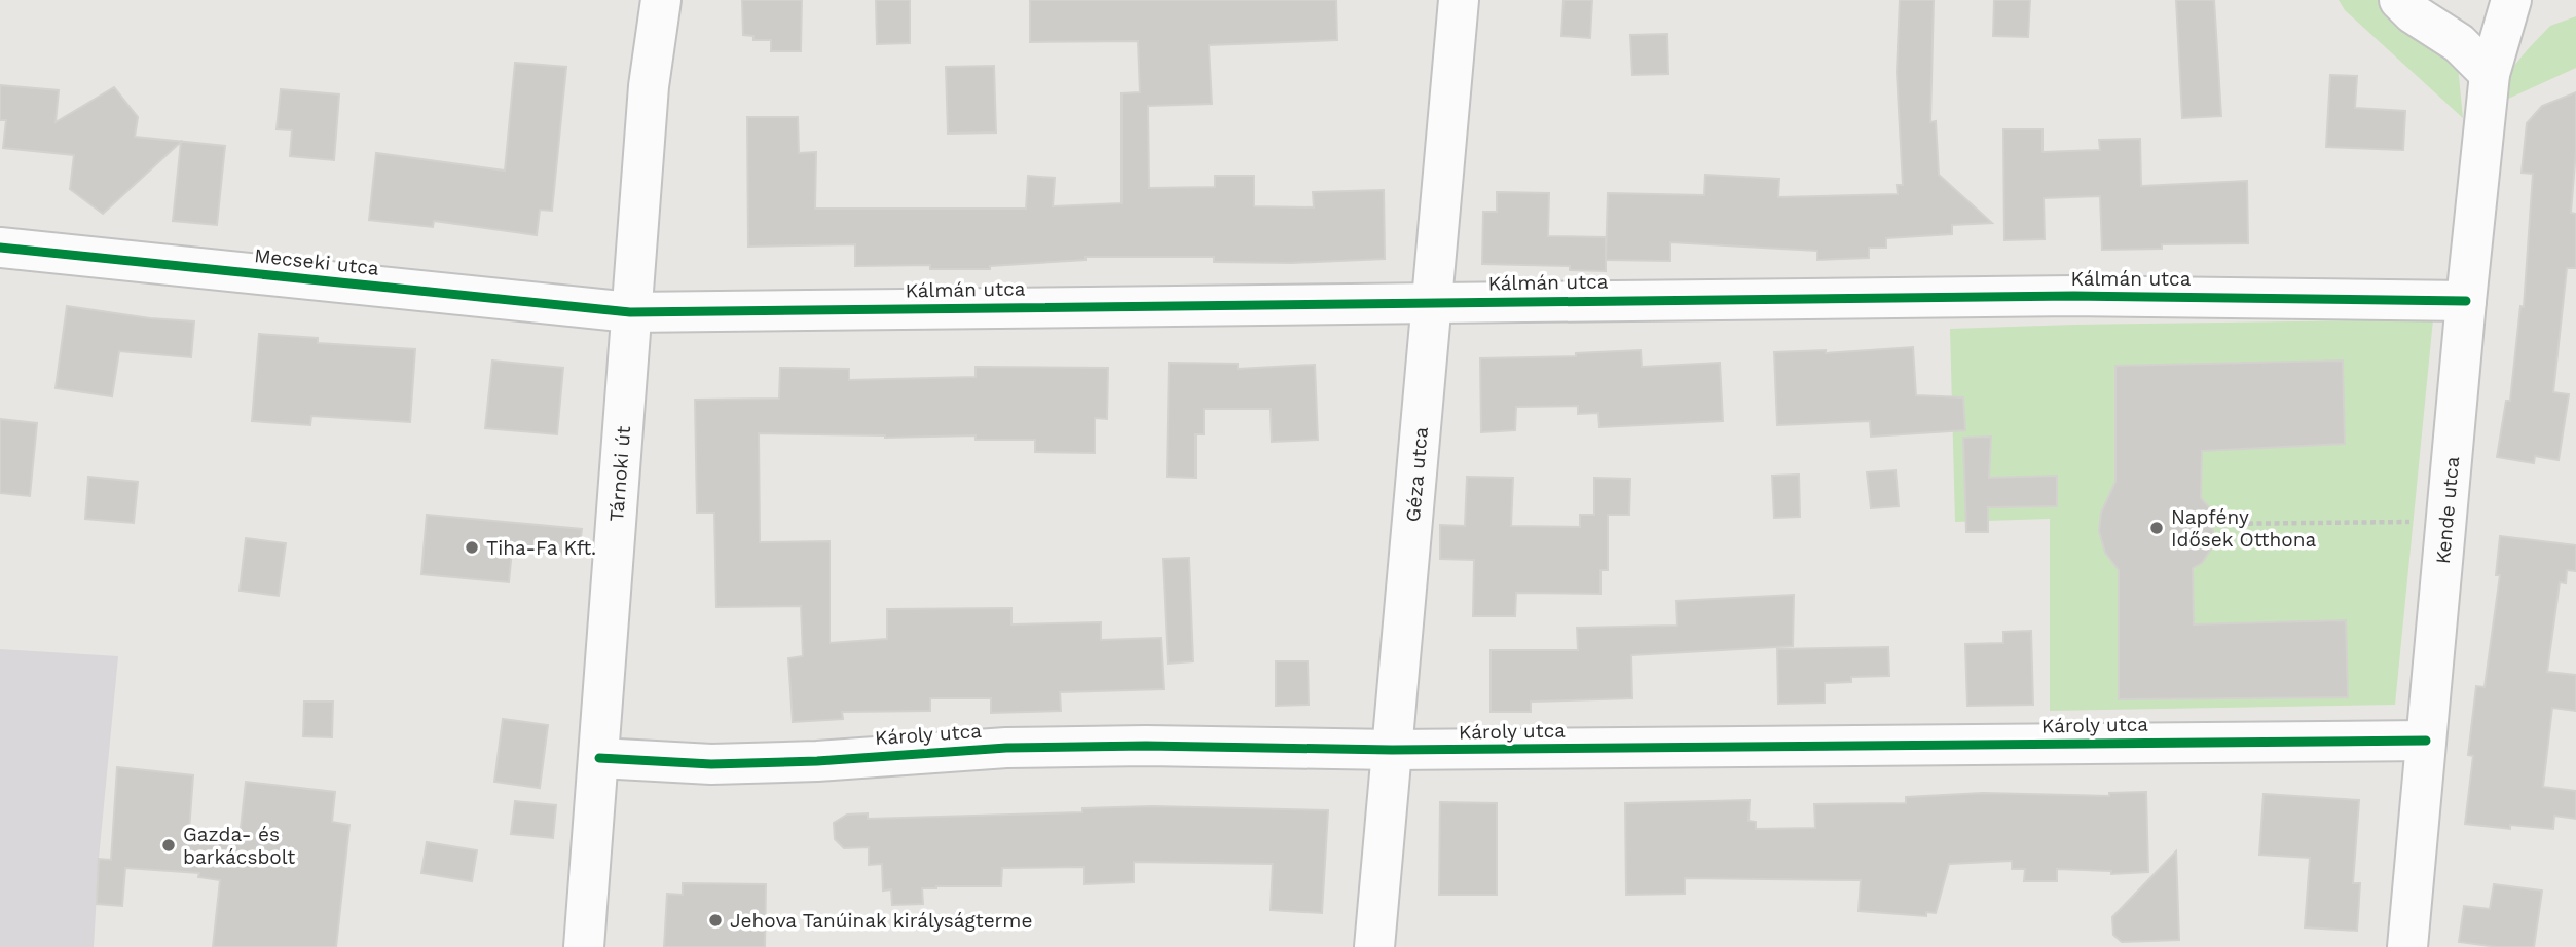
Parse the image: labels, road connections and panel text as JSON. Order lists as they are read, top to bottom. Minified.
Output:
{"streets":{"street":["Mecseki utca","Kálmán utca","Tárnoki út","Géza utca","Kende utca","Károly utca"]},"crossings":[["Mecseki utca","Kálmán utca"],["Mecseki utca","Tárnoki út"],["Kálmán utca","Tárnoki út"],["Kálmán utca","Géza utca"],["Kálmán utca","Kende utca"],["Tárnoki út","Károly utca"],["Géza utca","Károly utca"],["Kende utca","Károly utca"]],"places":["Napfény Idősek Otthona","Tiha-Fa Kft.","Gazda- és barkácsbolt","Jehova Tanúinak királyságterme"]}
